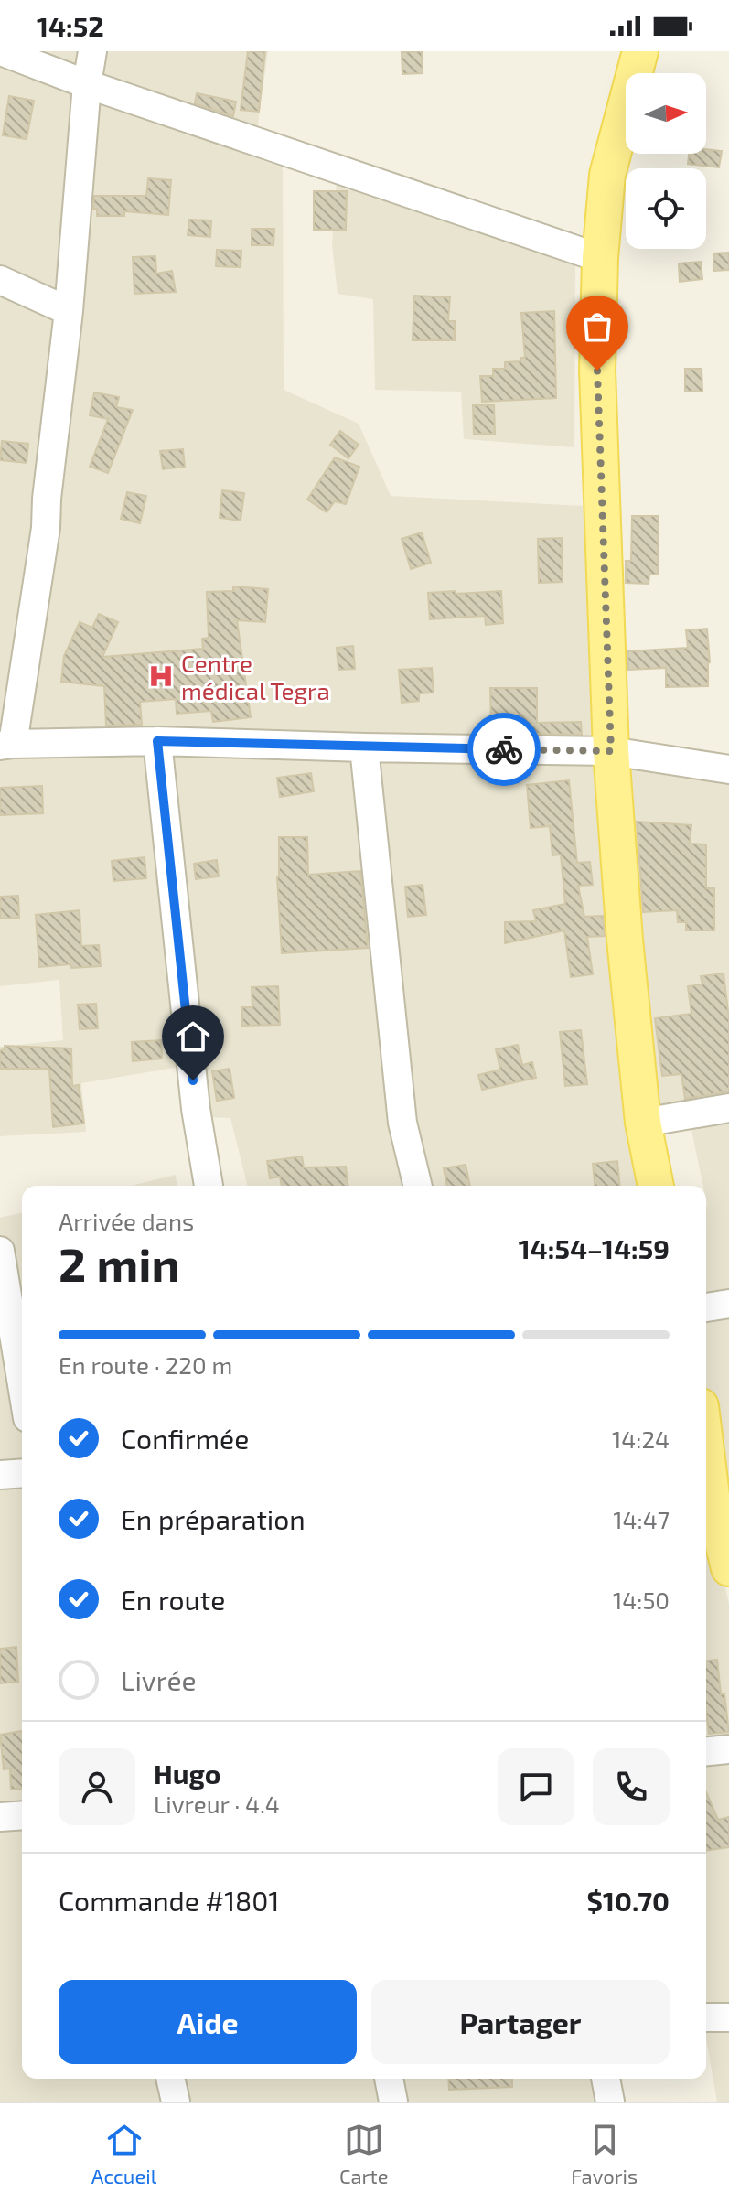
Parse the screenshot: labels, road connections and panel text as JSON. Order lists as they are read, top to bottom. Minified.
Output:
{"places":{"hospital":["Centre médical Tegra"]},"north":"right","page":{"status":"14:52","heading":["2 min","Arrivée dans","14:54–14:59"],"panel":["Hugo","Livreur · 4.4","Commande #1801","$10.70"],"bar":"En route · 220 m","list":[["Confirmée","14:24"],["En préparation","14:47"],["En route","14:50"],"Livrée"],"buttons":["Aide","Partager"],"tabs":["Accueil","Carte","Favoris"]}}
